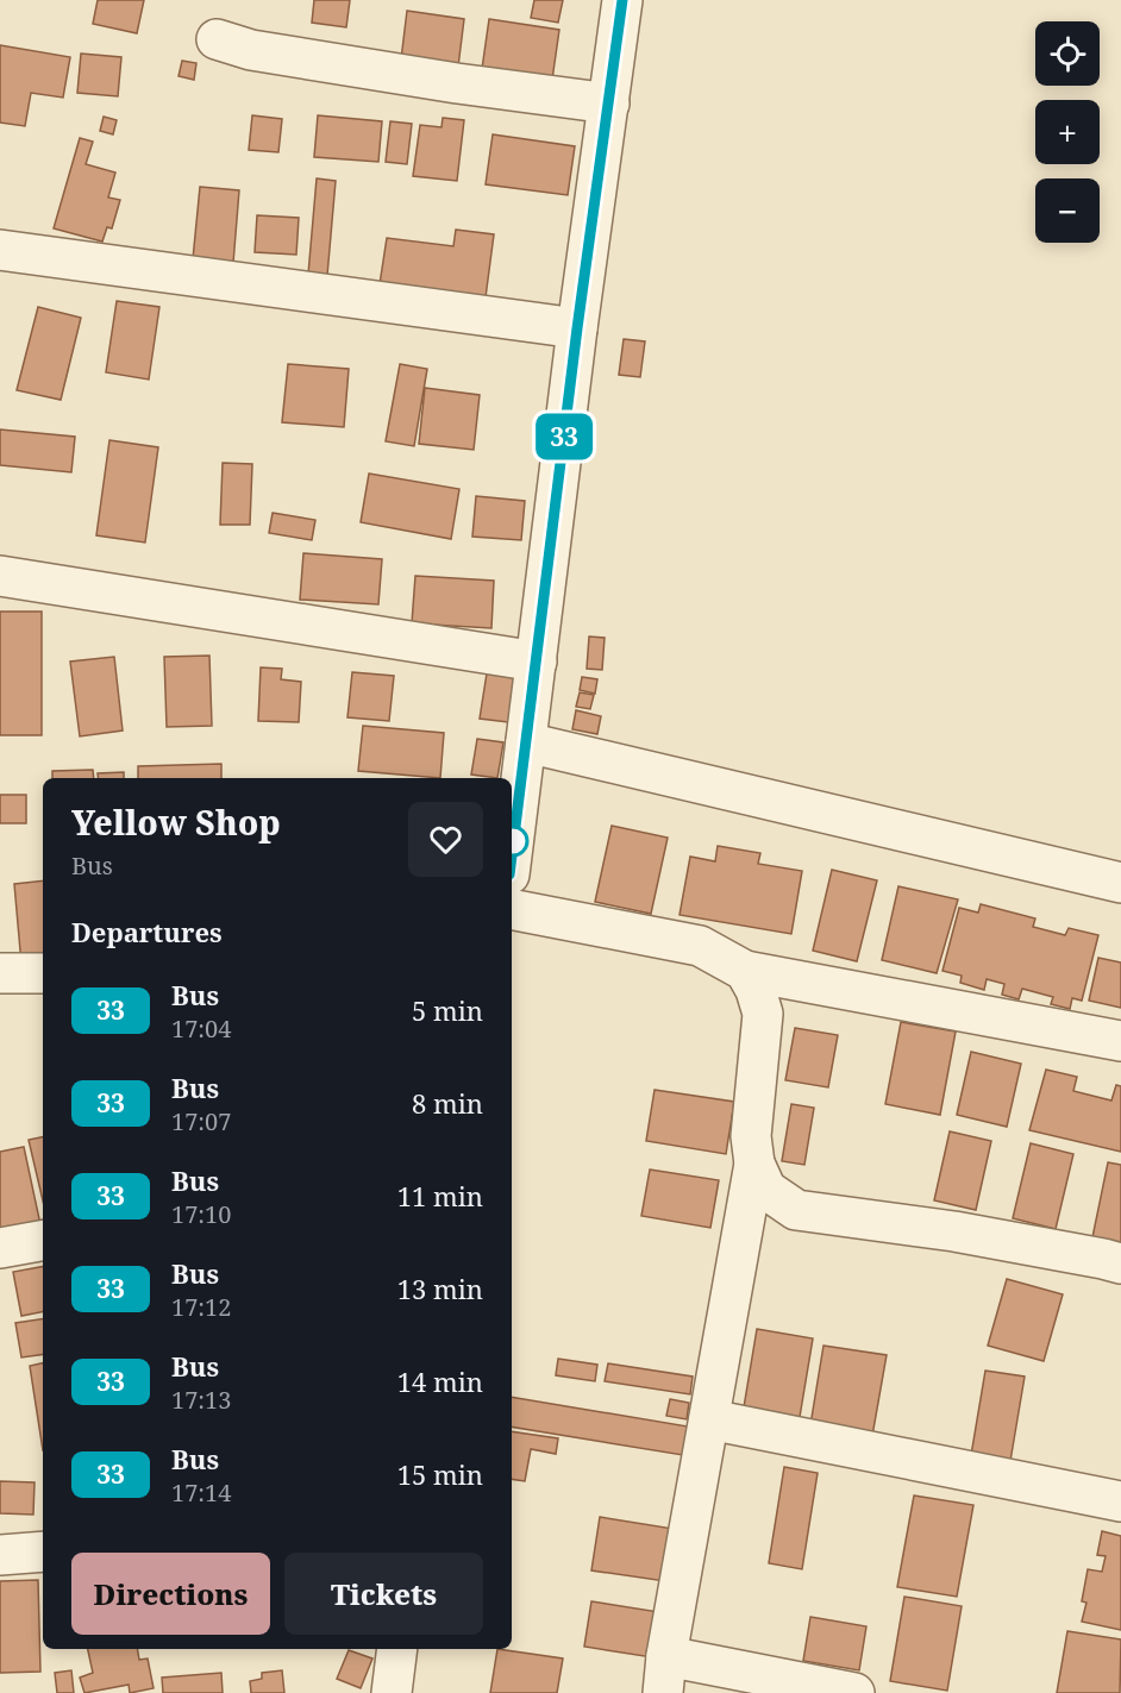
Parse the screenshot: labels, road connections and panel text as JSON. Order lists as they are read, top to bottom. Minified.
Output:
{"lines":["bus line 33"],"page":{"on_map":"33","map_buttons":["+","−"],"heading":[["Yellow Shop","Bus"],"Departures"],"list":[{"mark":"33","name":"Bus","note":"17:04","value":"5 min"},{"mark":"33","name":"Bus","note":"17:07","value":"8 min"},{"mark":"33","name":"Bus","note":"17:10","value":"11 min"},{"mark":"33","name":"Bus","note":"17:12","value":"13 min"},{"mark":"33","name":"Bus","note":"17:13","value":"14 min"},{"mark":"33","name":"Bus","note":"17:14","value":"15 min"}],"buttons":["Directions","Tickets"]}}
